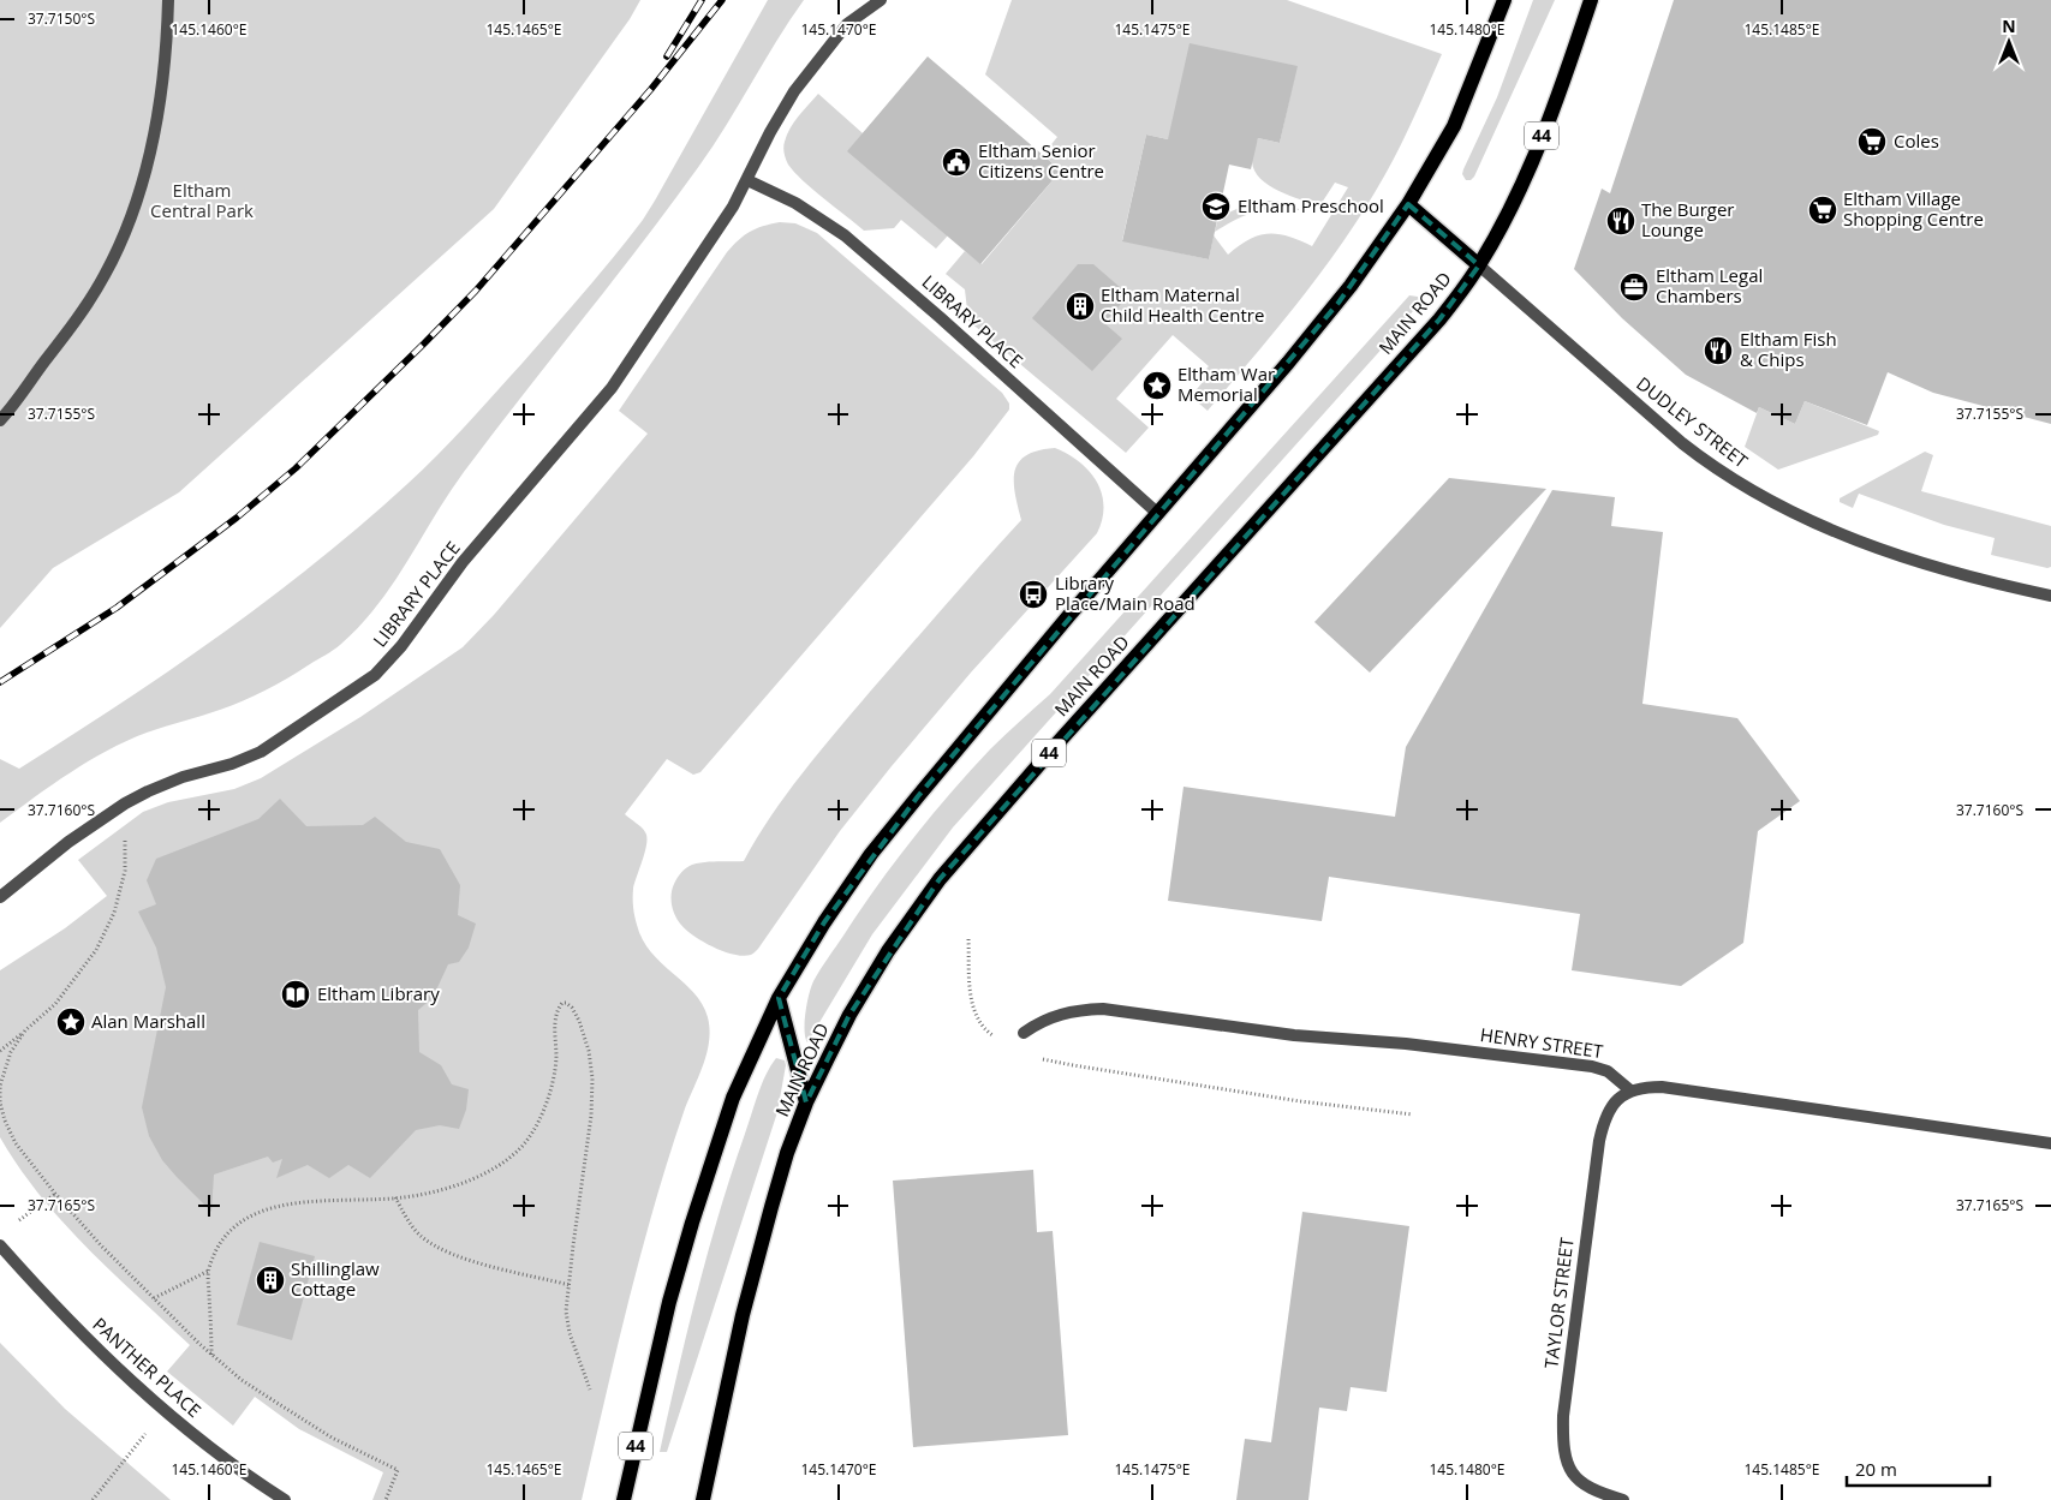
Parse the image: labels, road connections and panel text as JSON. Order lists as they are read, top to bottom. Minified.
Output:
{"streets":{"main road":["44","MAIN ROAD"],"street":["LIBRARY PLACE","DUDLEY STREET","HENRY STREET","TAYLOR STREET","PANTHER PLACE"]},"crossings":[["44","LIBRARY PLACE"],["MAIN ROAD","DUDLEY STREET"],["HENRY STREET","TAYLOR STREET"]],"parks":["Eltham Central Park"],"places":{"supermarket":["Coles","Eltham Village Shopping Centre"],"public building":["Eltham Senior Citizens Centre"],"school or university":["Eltham Preschool"],"restaurant":["The Burger Lounge","Eltham Fish & Chips"],"office":["Eltham Legal Chambers"],"building":["Eltham Maternal Child Health Centre","Shillinglaw Cottage"],"place":["Eltham War Memorial","Alan Marshall"],"bus stop":["Library Place/Main Road"],"library":["Eltham Library"]},"scale_bar":"20 m","north":"top","coordinates":["37.7150°S","145.1460°E","145.1465°E","145.1470°E","145.1475°E","145.1480°E","145.1485°E","37.7155°S","37.7160°S","37.7165°S"]}
